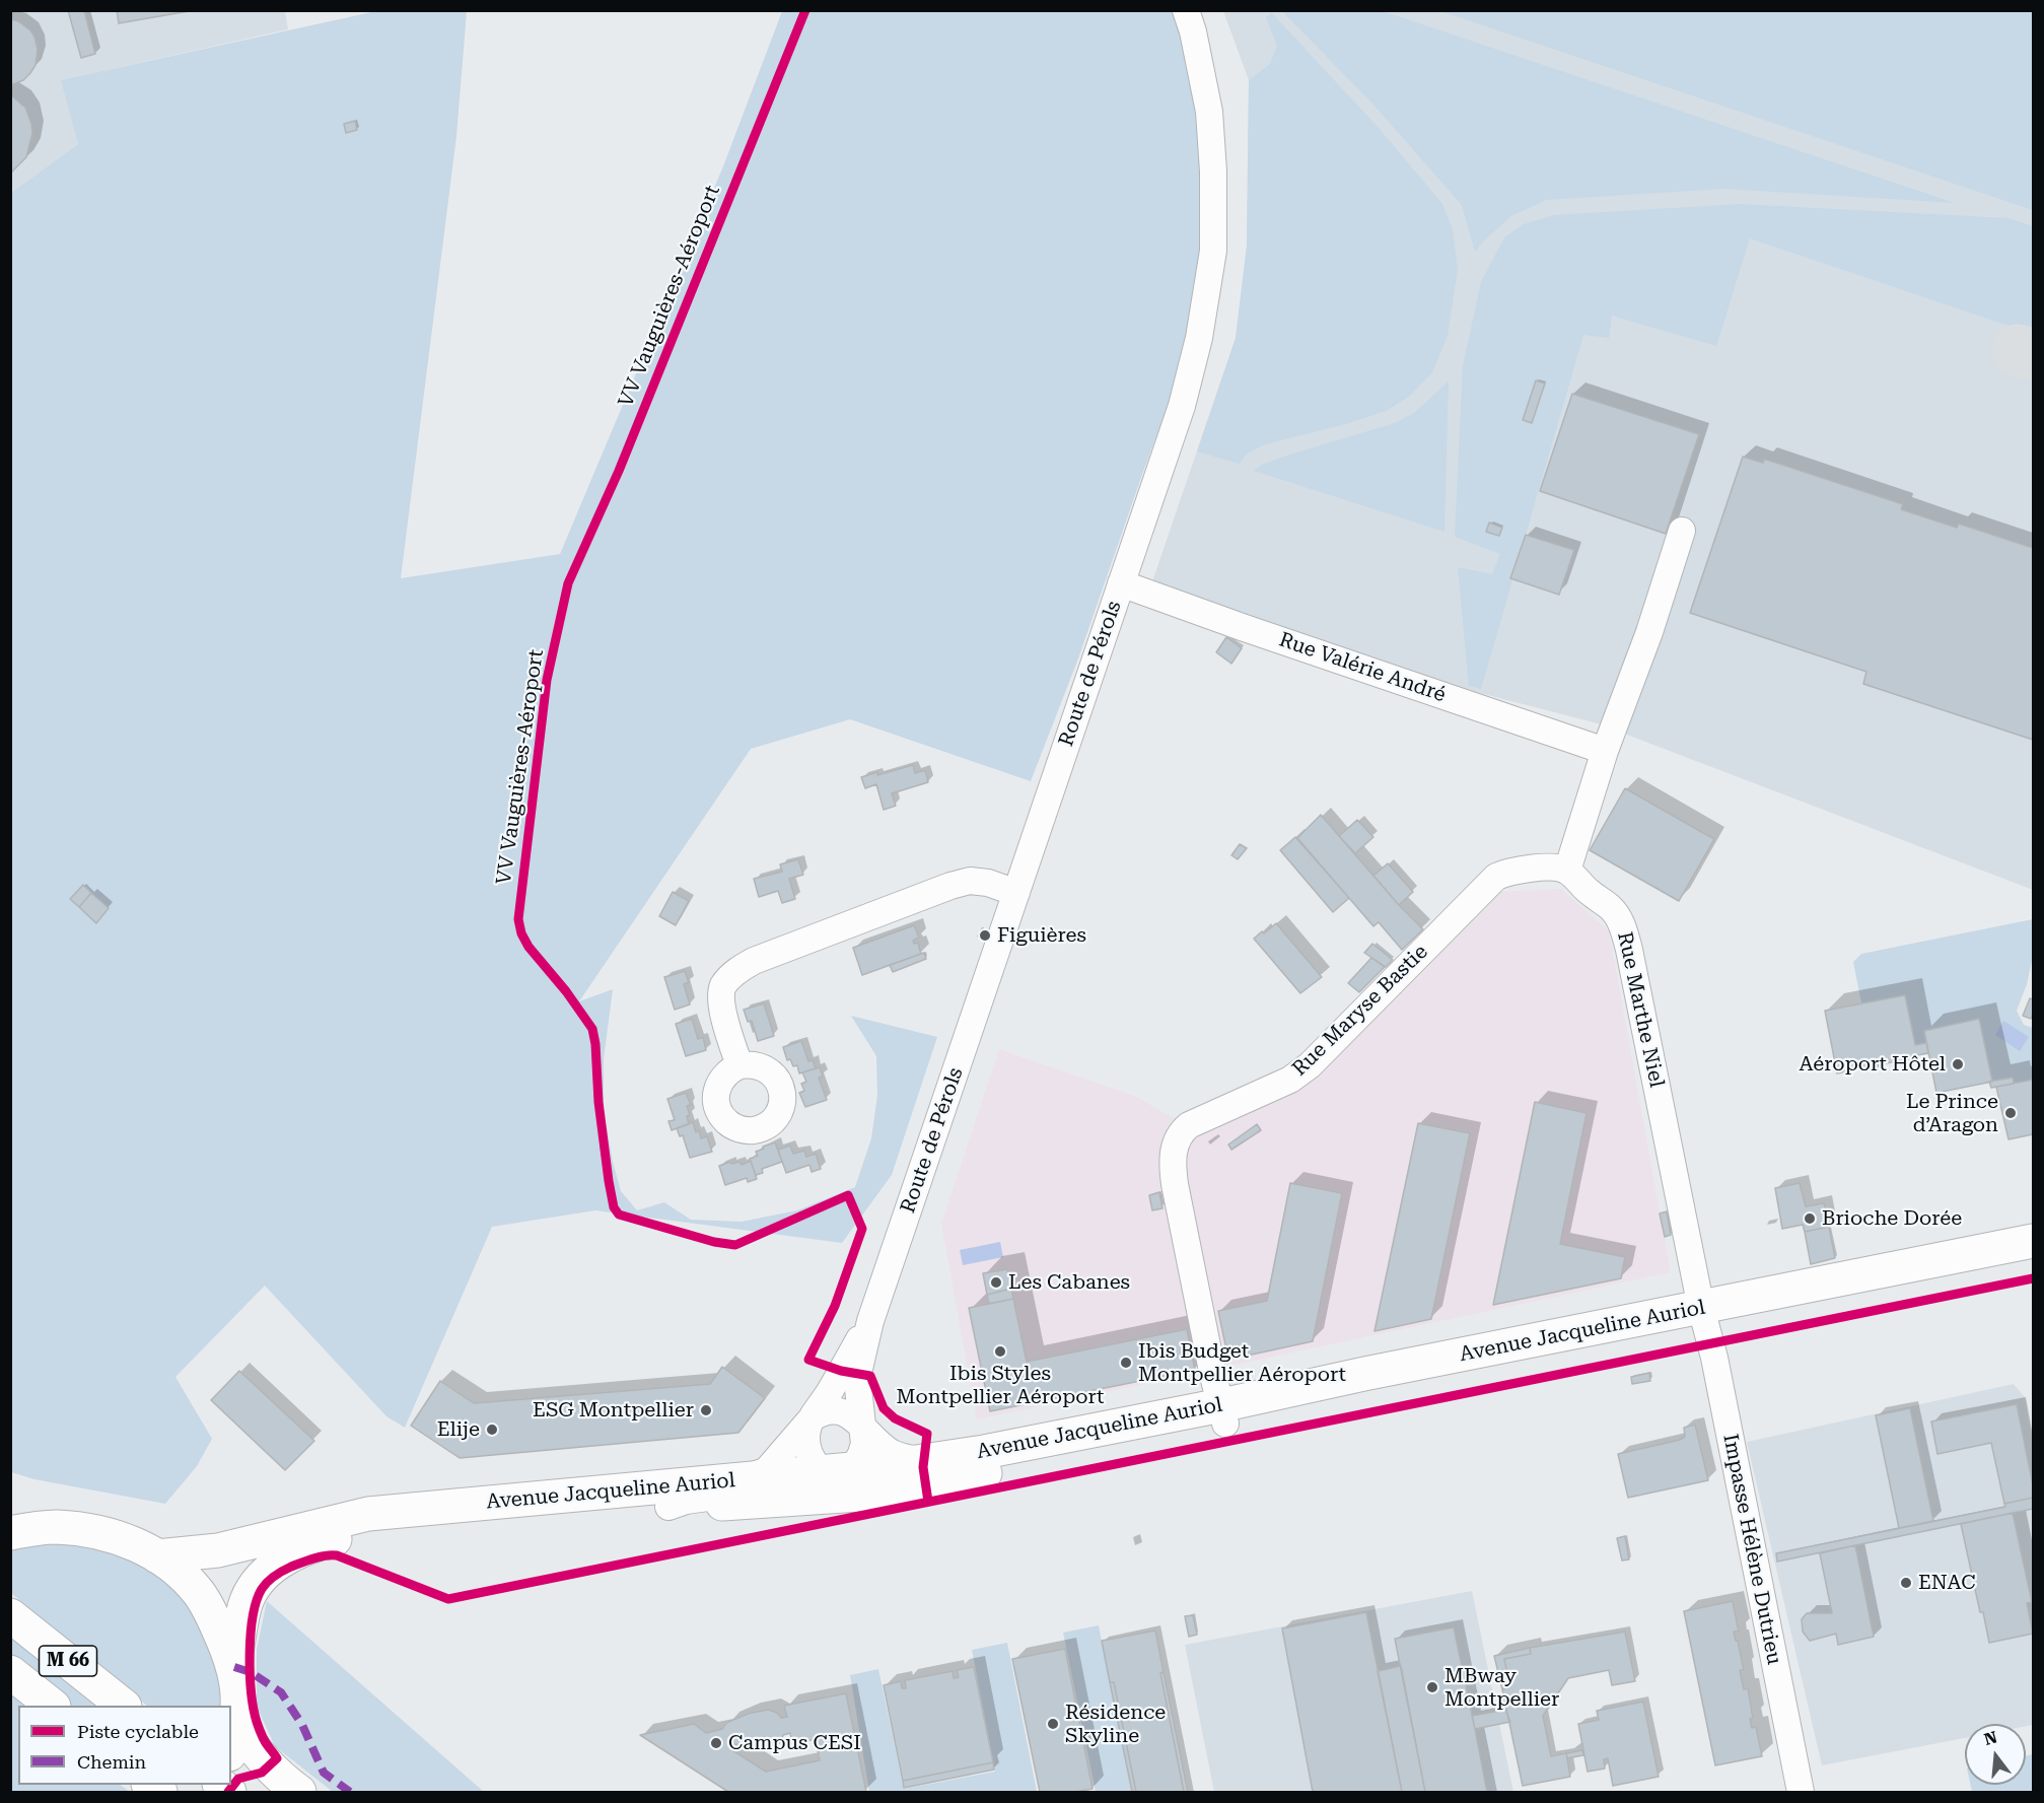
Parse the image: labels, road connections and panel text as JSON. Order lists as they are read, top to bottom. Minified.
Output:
{"streets":{"main road":["Avenue Jacqueline Auriol","M 66"],"street":["Rue Valérie André","Route de Pérols","Rue Marthe Niel","Rue Maryse Bastie","Impasse Hélène Dutrieu"],"cycle path":["VV Vauguières-Aéroport"]},"crossings":[["Rue Valérie André","Route de Pérols"],["Route de Pérols","Avenue Jacqueline Auriol"],["Rue Marthe Niel","Rue Maryse Bastie"],["Rue Marthe Niel","Avenue Jacqueline Auriol"],["Rue Marthe Niel","Impasse Hélène Dutrieu"],["Rue Maryse Bastie","Avenue Jacqueline Auriol"],["Avenue Jacqueline Auriol","Impasse Hélène Dutrieu"]],"places":["Figuières","Aéroport Hôtel","Le Prince d’Aragon","Brioche Dorée","Les Cabanes","Ibis Styles Montpellier Aéroport","Ibis Budget Montpellier Aéroport","ESG Montpellier","Elije","ENAC","MBway Montpellier","Résidence Skyline","Campus CESI"],"legend":["Piste cyclable","Chemin"],"north":"top"}
